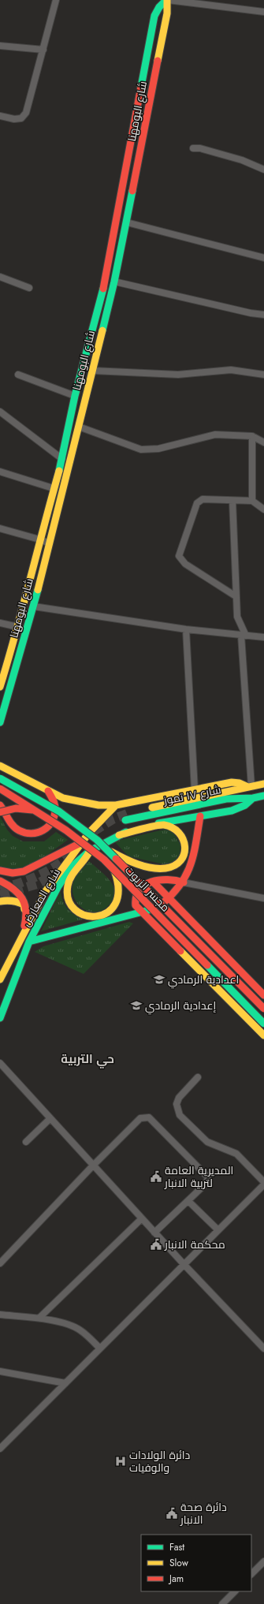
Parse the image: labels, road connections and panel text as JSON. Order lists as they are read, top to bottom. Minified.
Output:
{"streets":{"main road":["شارع البومهنا","شارع ١٧ تموز","مجسر الزيوت","شارع المعارض"]},"crossings":[["شارع ١٧ تموز","شارع المعارض"]],"districts":["حي التربية"],"places":{"school or university":["اعدادية الرمادي","إعدادية الرمادي"],"public building":["المديرية العامة لتربية الانبار","محكمة الانبار","دائرة صحة الانبار"],"hospital":["دائرة الولادات والوفيات"]},"legend":["Fast","Slow","Jam"]}
